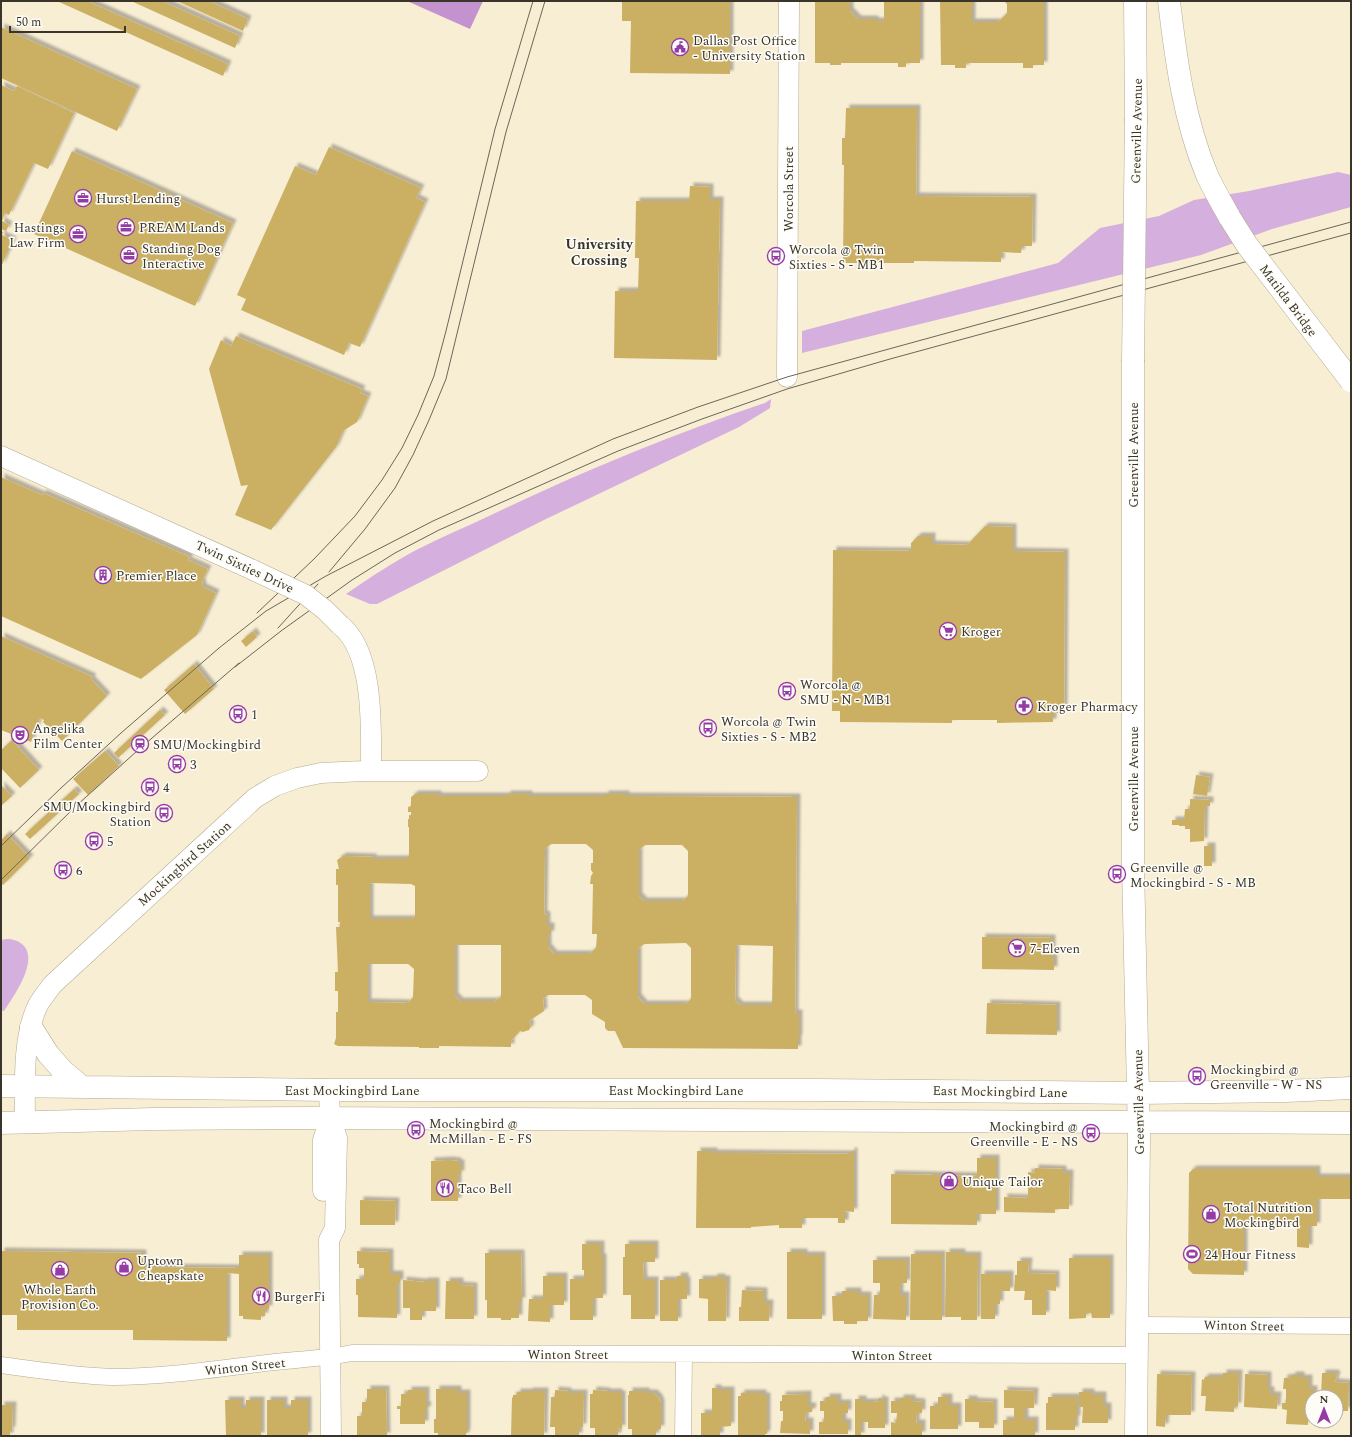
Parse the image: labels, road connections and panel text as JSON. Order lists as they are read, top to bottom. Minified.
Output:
{"streets":{"main road":["Greenville Avenue","Matilda Bridge","East Mockingbird Lane"],"street":["Worcola Street","Twin Sixties Drive","Mockingbird Station","Winton Street"]},"crossings":[["Greenville Avenue","East Mockingbird Lane"],["Greenville Avenue","Winton Street"],["Twin Sixties Drive","Mockingbird Station"],["Mockingbird Station","East Mockingbird Lane"]],"districts":["University Crossing"],"places":{"public building":["Dallas Post Office - University Station"],"office":["Hurst Lending","PREAM Lands","Hastings Law Firm","Standing Dog Interactive"],"bus stop":["Worcola @ Twin Sixties - S - MB1","Worcola @ SMU - N - MB1","1","Worcola @ Twin Sixties - S - MB2","3","4","SMU/Mockingbird Station","5","6","Greenville @ Mockingbird - S - MB","Mockingbird @ Greenville - W - NS","Mockingbird @ McMillan - E - FS","Mockingbird @ Greenville - E - NS"],"building":["Premier Place"],"supermarket":["Kroger","7-Eleven"],"pharmacy":["Kroger Pharmacy"],"theatre":["Angelika Film Center"],"station":["SMU/Mockingbird"],"shop":["Unique Tailor","Total Nutrition Mockingbird","Uptown Cheapskate","Whole Earth Provision Co."],"restaurant":["Taco Bell","BurgerFi"],"sports":["24 Hour Fitness"]},"scale_bar":"50 m","north":"top"}
